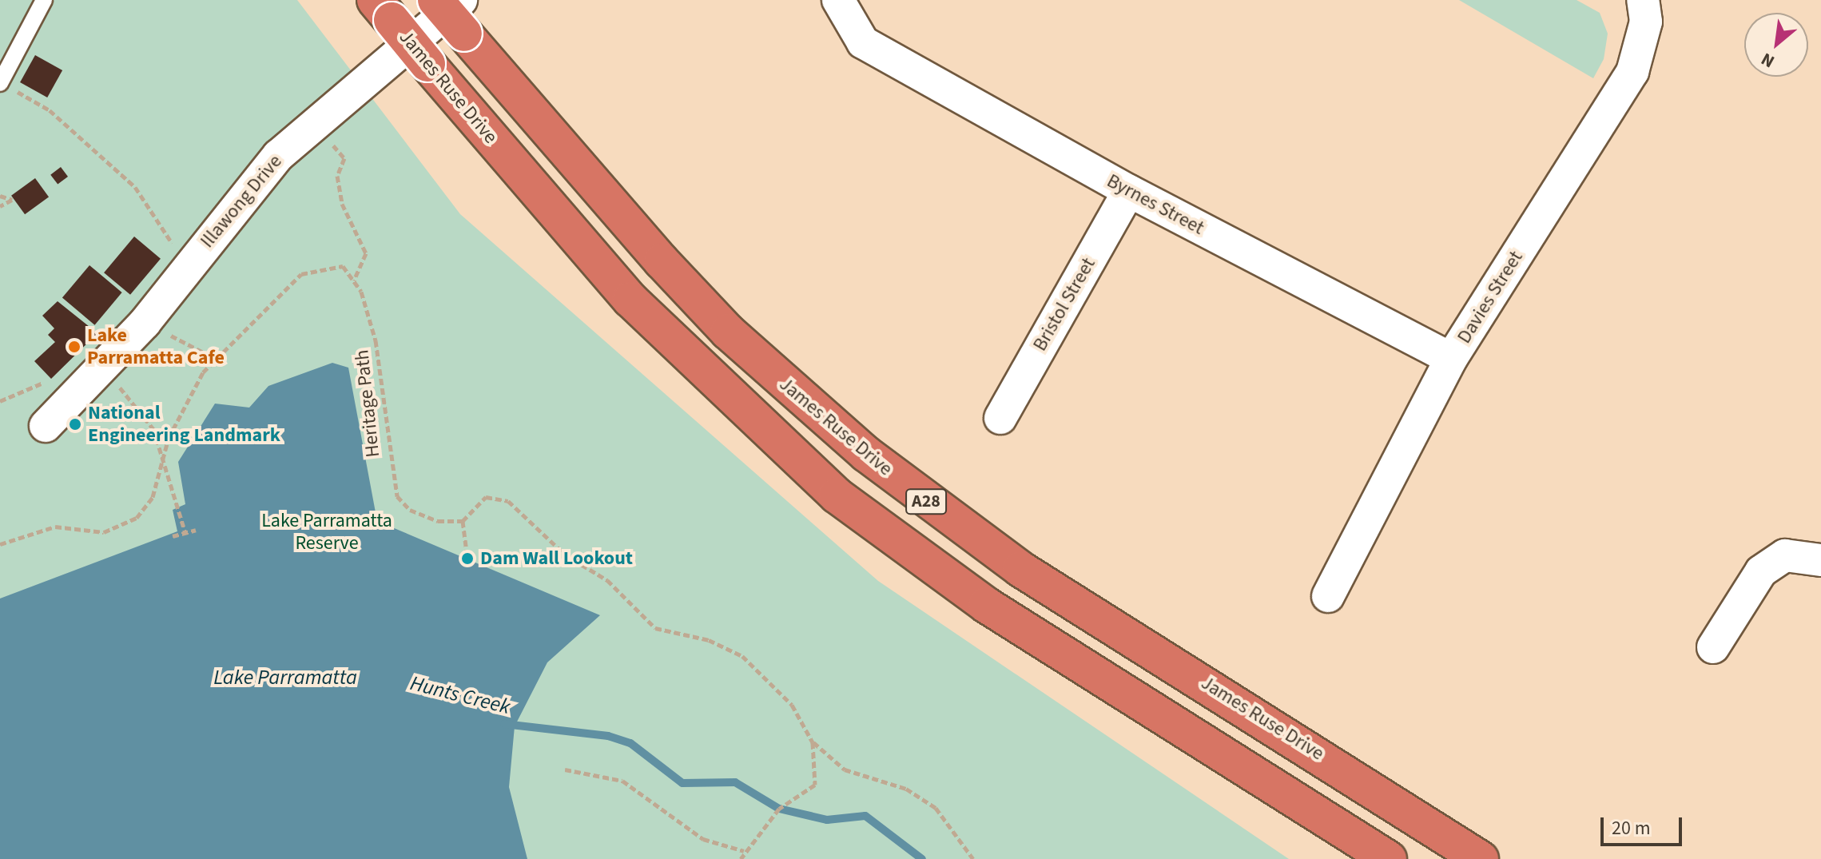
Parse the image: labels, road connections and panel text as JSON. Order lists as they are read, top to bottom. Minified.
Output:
{"streets":{"highway":["James Ruse Drive","A28"],"street":["Illawong Drive","Byrnes Street","Davies Street","Bristol Street"],"path":["Heritage Path"]},"crossings":[["James Ruse Drive","Illawong Drive"],["Byrnes Street","Davies Street"],["Byrnes Street","Bristol Street"]],"water":["Lake Parramatta","Hunts Creek"],"parks":["Lake Parramatta Reserve"],"places":["Lake Parramatta Cafe","National Engineering Landmark","Dam Wall Lookout"],"scale_bar":"20 m","north":"bottom left"}
